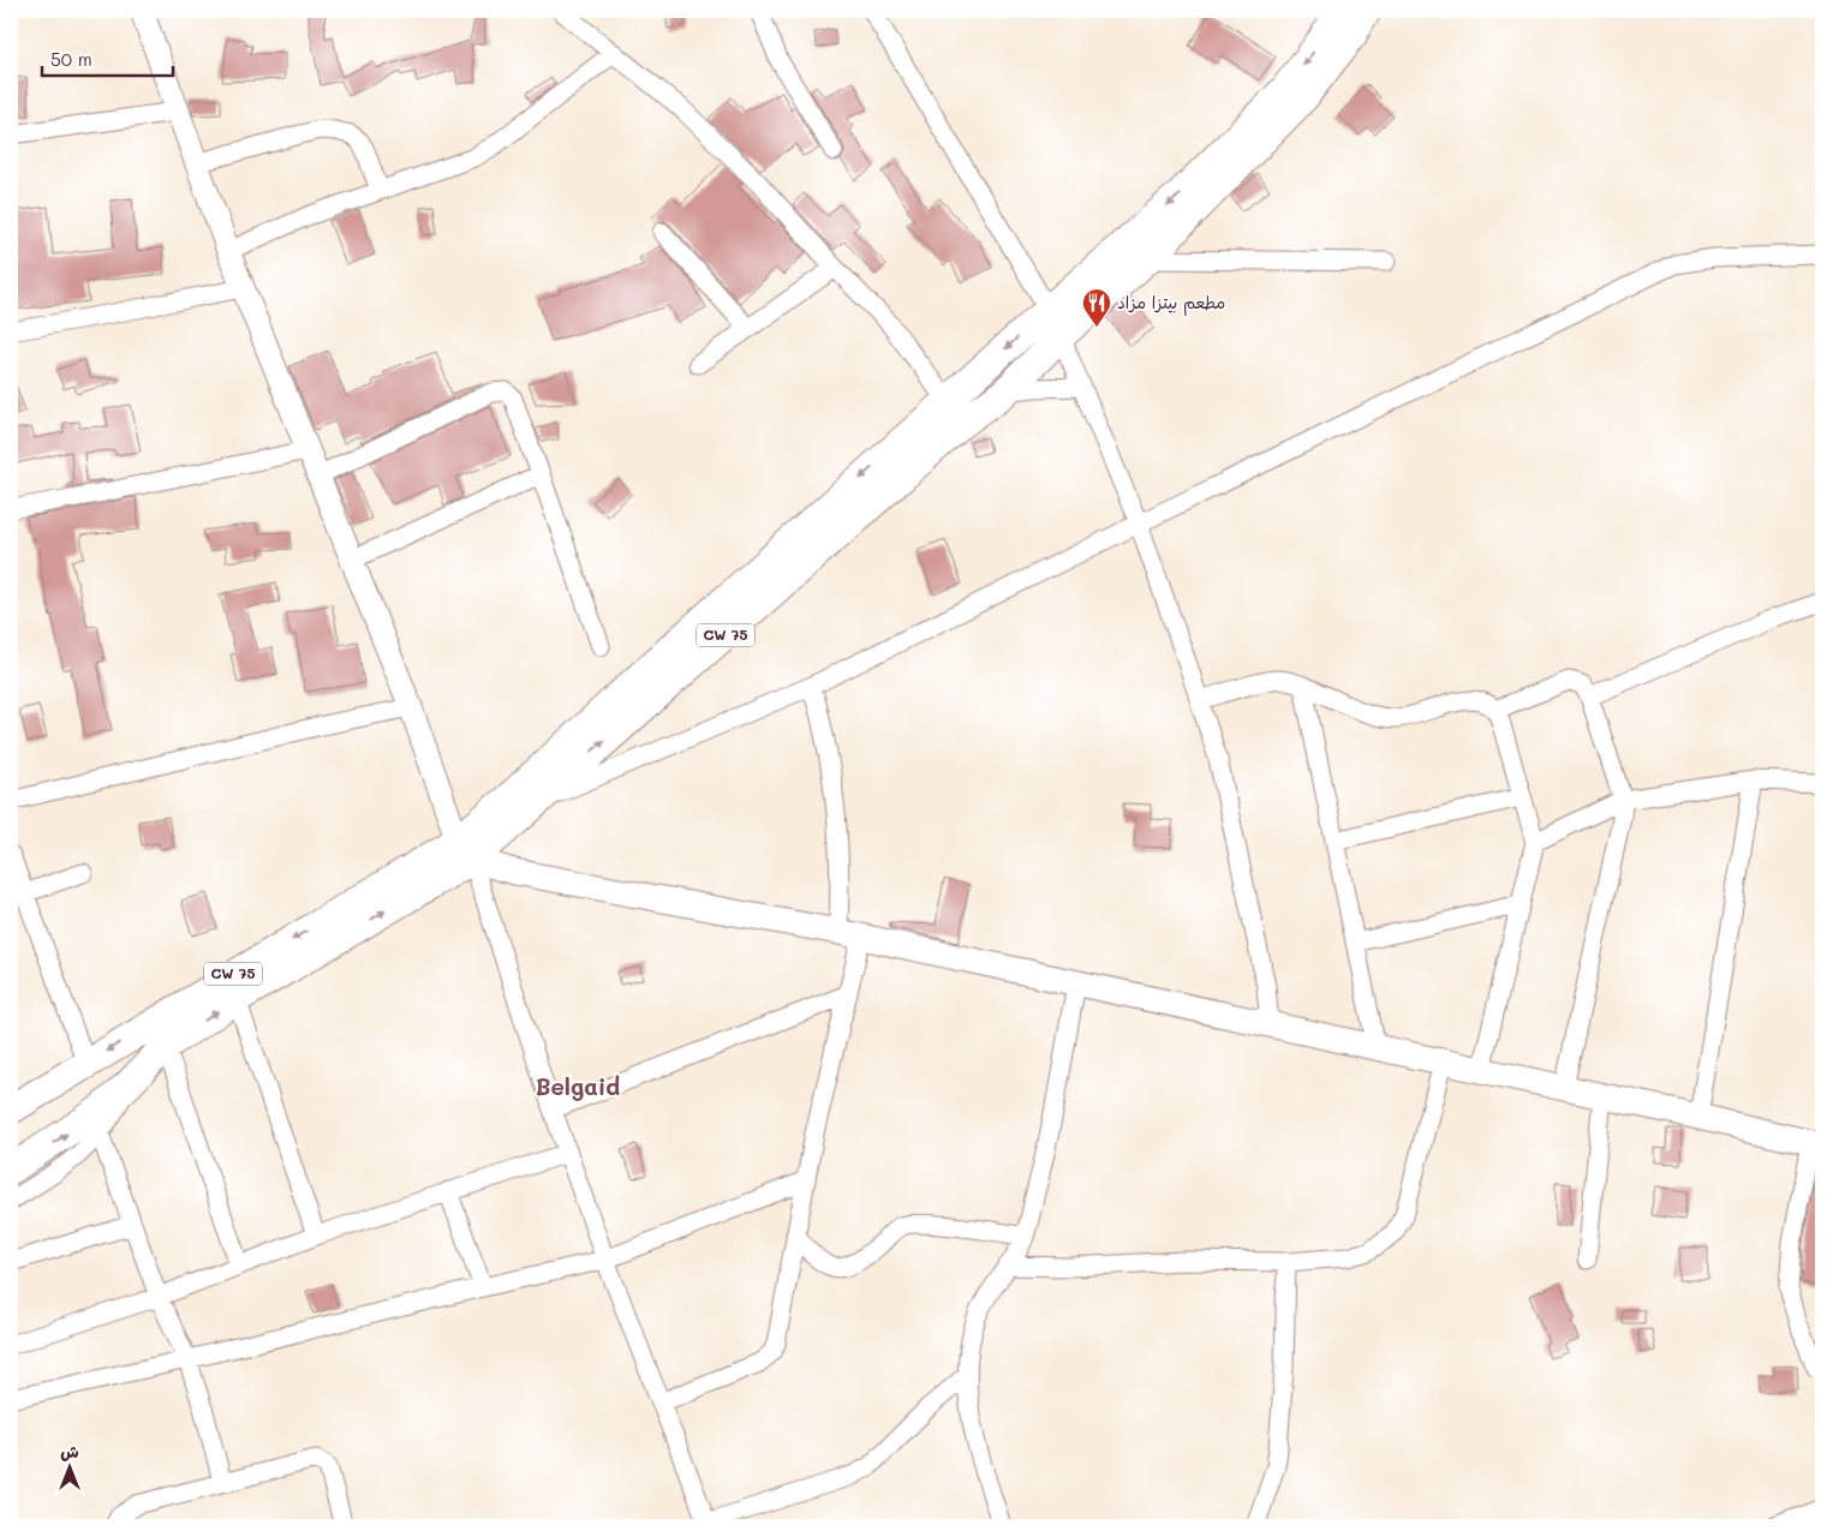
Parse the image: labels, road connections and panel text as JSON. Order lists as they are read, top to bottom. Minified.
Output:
{"streets":{"main road":["CW 75"]},"districts":["Belgaid"],"places":{"restaurant":["مطعم بيتزا مزاد"]},"scale_bar":"50 m","north":"top"}
